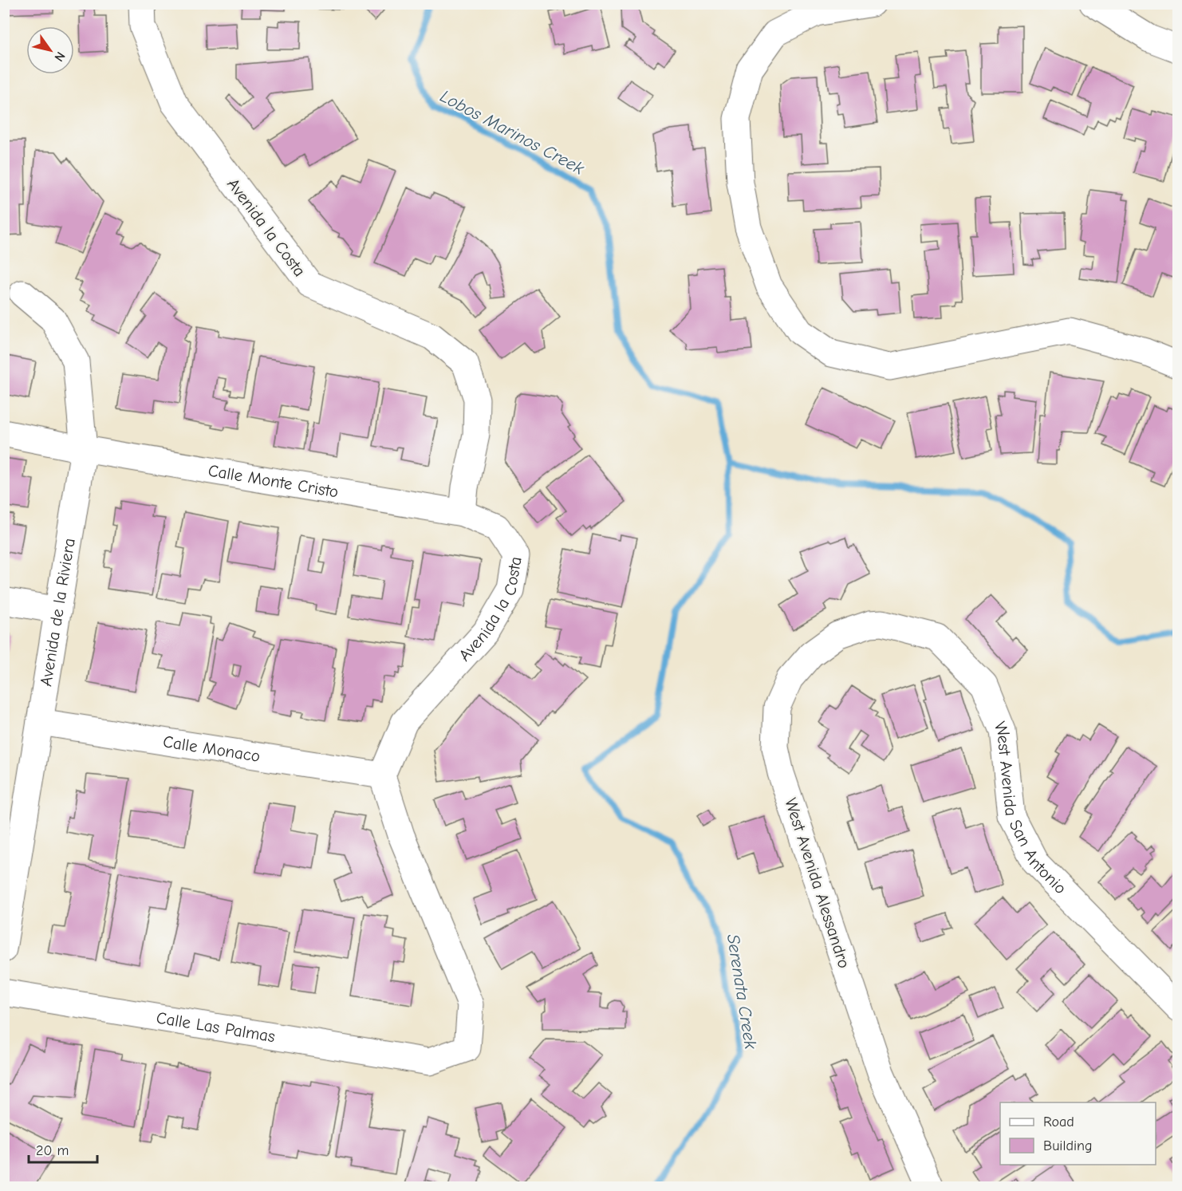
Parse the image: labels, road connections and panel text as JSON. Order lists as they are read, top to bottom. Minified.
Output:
{"streets":{"street":["Avenida la Costa","Calle Monte Cristo","Avenida de la Riviera","Calle Monaco","West Avenida San Antonio","West Avenida Alessandro","Calle Las Palmas"]},"crossings":[["Avenida la Costa","Calle Monte Cristo"],["Avenida la Costa","Calle Monaco"],["Avenida la Costa","Calle Las Palmas"],["Calle Monte Cristo","Avenida de la Riviera"],["Avenida de la Riviera","Calle Monaco"],["Calle Monaco","Calle Las Palmas"],["West Avenida San Antonio","West Avenida Alessandro"]],"water":["Lobos Marinos Creek","Serenata Creek"],"legend":["Road","Building"],"scale_bar":"20 m","north":"bottom right"}
